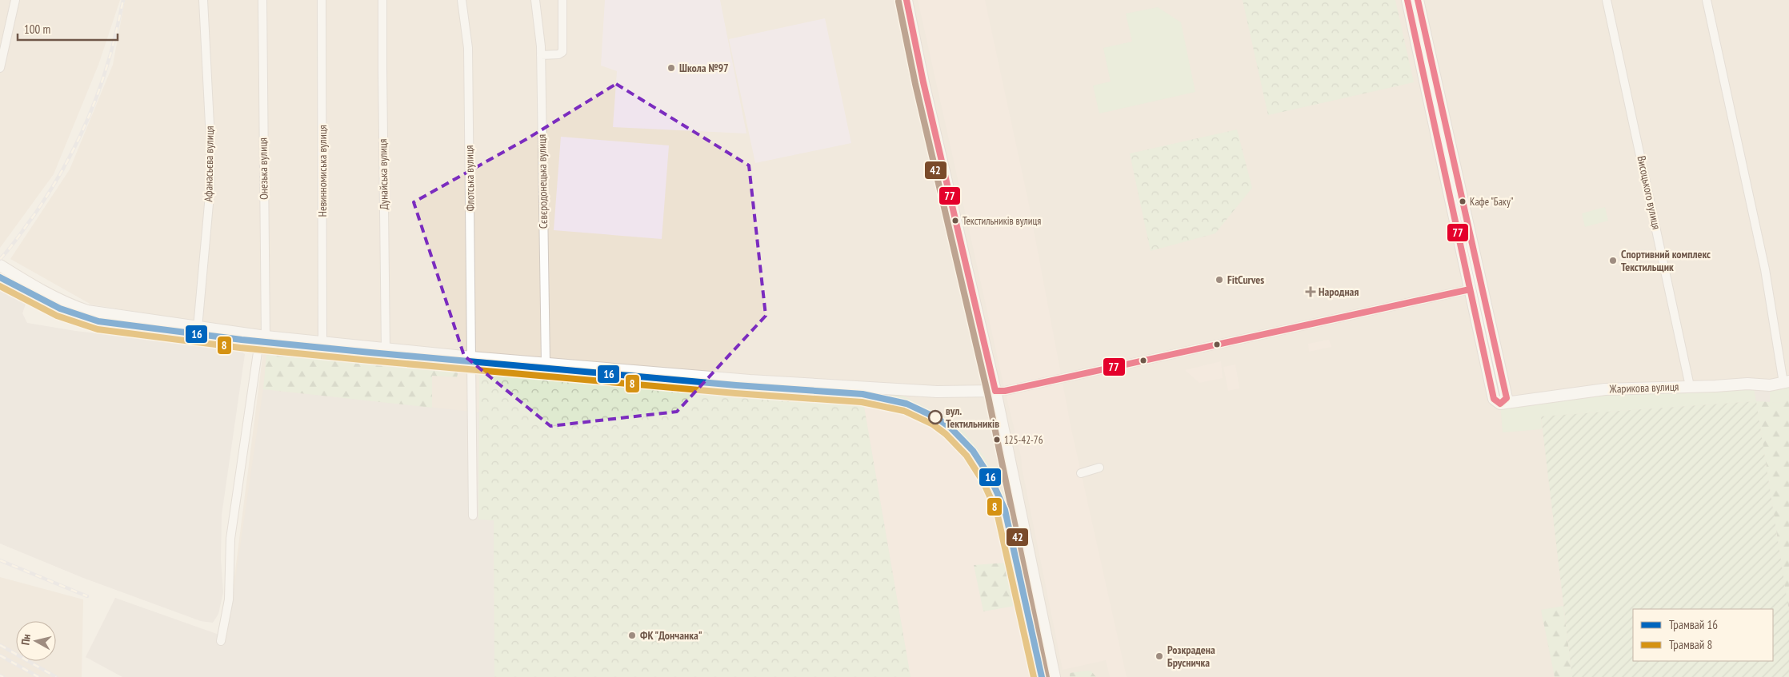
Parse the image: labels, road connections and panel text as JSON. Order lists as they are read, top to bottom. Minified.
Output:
{"streets":{"street":["Афанасьєва вулиця","Онезька вулиця","Невинномиська вулиця","Дунайська вулиця","Флотська вулиця","Сєвєродонецька вулиця","Висоцького вулиця","Жарикова вулиця"]},"crossings":[["Висоцького вулиця","Жарикова вулиця"]],"places":{"other":["Школа №97","Кафе \"Баку\"","Текстильників вулиця","Спортивний комплекс Текстильщик","FitCurves","вул. Тектильників","125-42-76","ФК \"Дончанка\"","Розкрадена Брусничка"],"health":["Народная"]},"lines":["transit line 77","transit line 42","tram line 16","tram line 8"],"legend":["Трамвай 16","Трамвай 8"],"scale_bar":"100 m","north":"left"}
